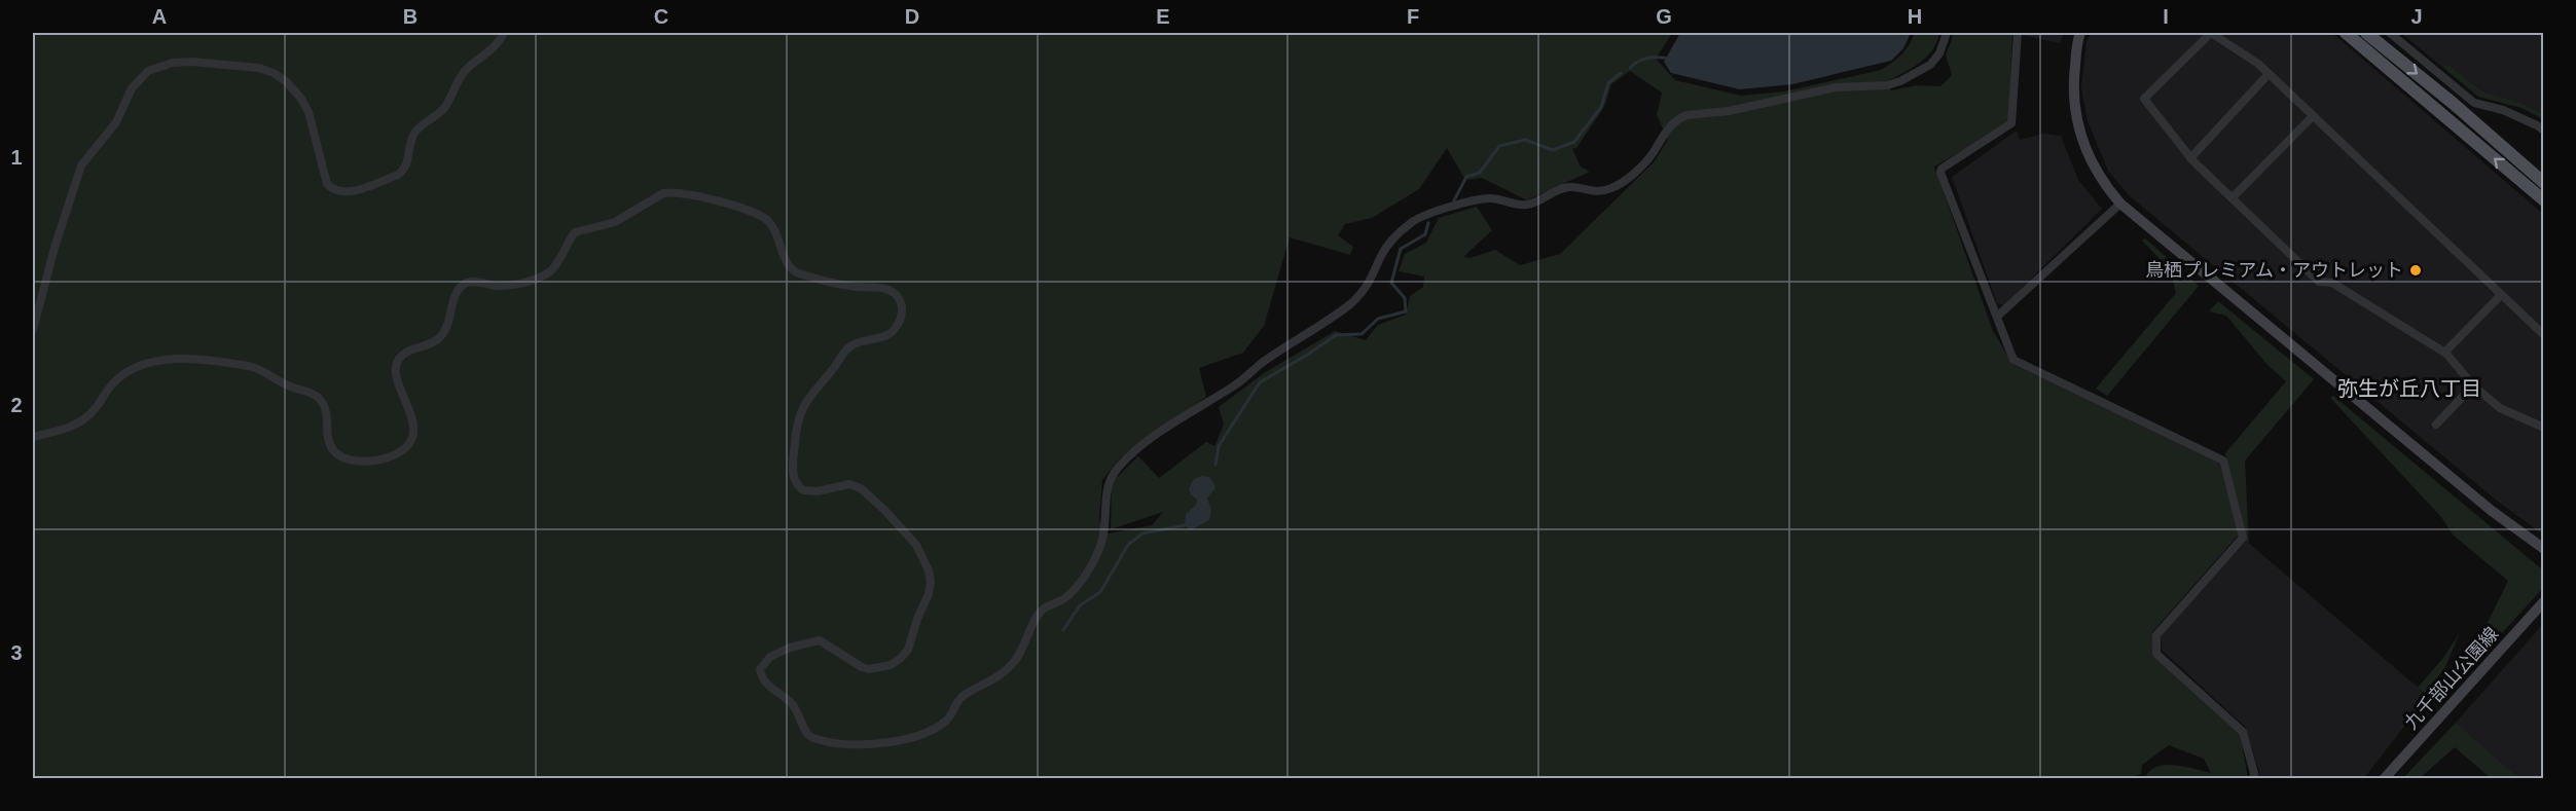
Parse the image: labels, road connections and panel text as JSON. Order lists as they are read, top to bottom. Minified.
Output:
{"streets":{"street":["九千部山公園線"]},"districts":["弥生が丘八丁目"],"places":["鳥栖プレミアム・アウトレット"],"grid":{"columns":["A","B","C","D","E","F","G","H","I","J"],"rows":["1","2","3"]}}
